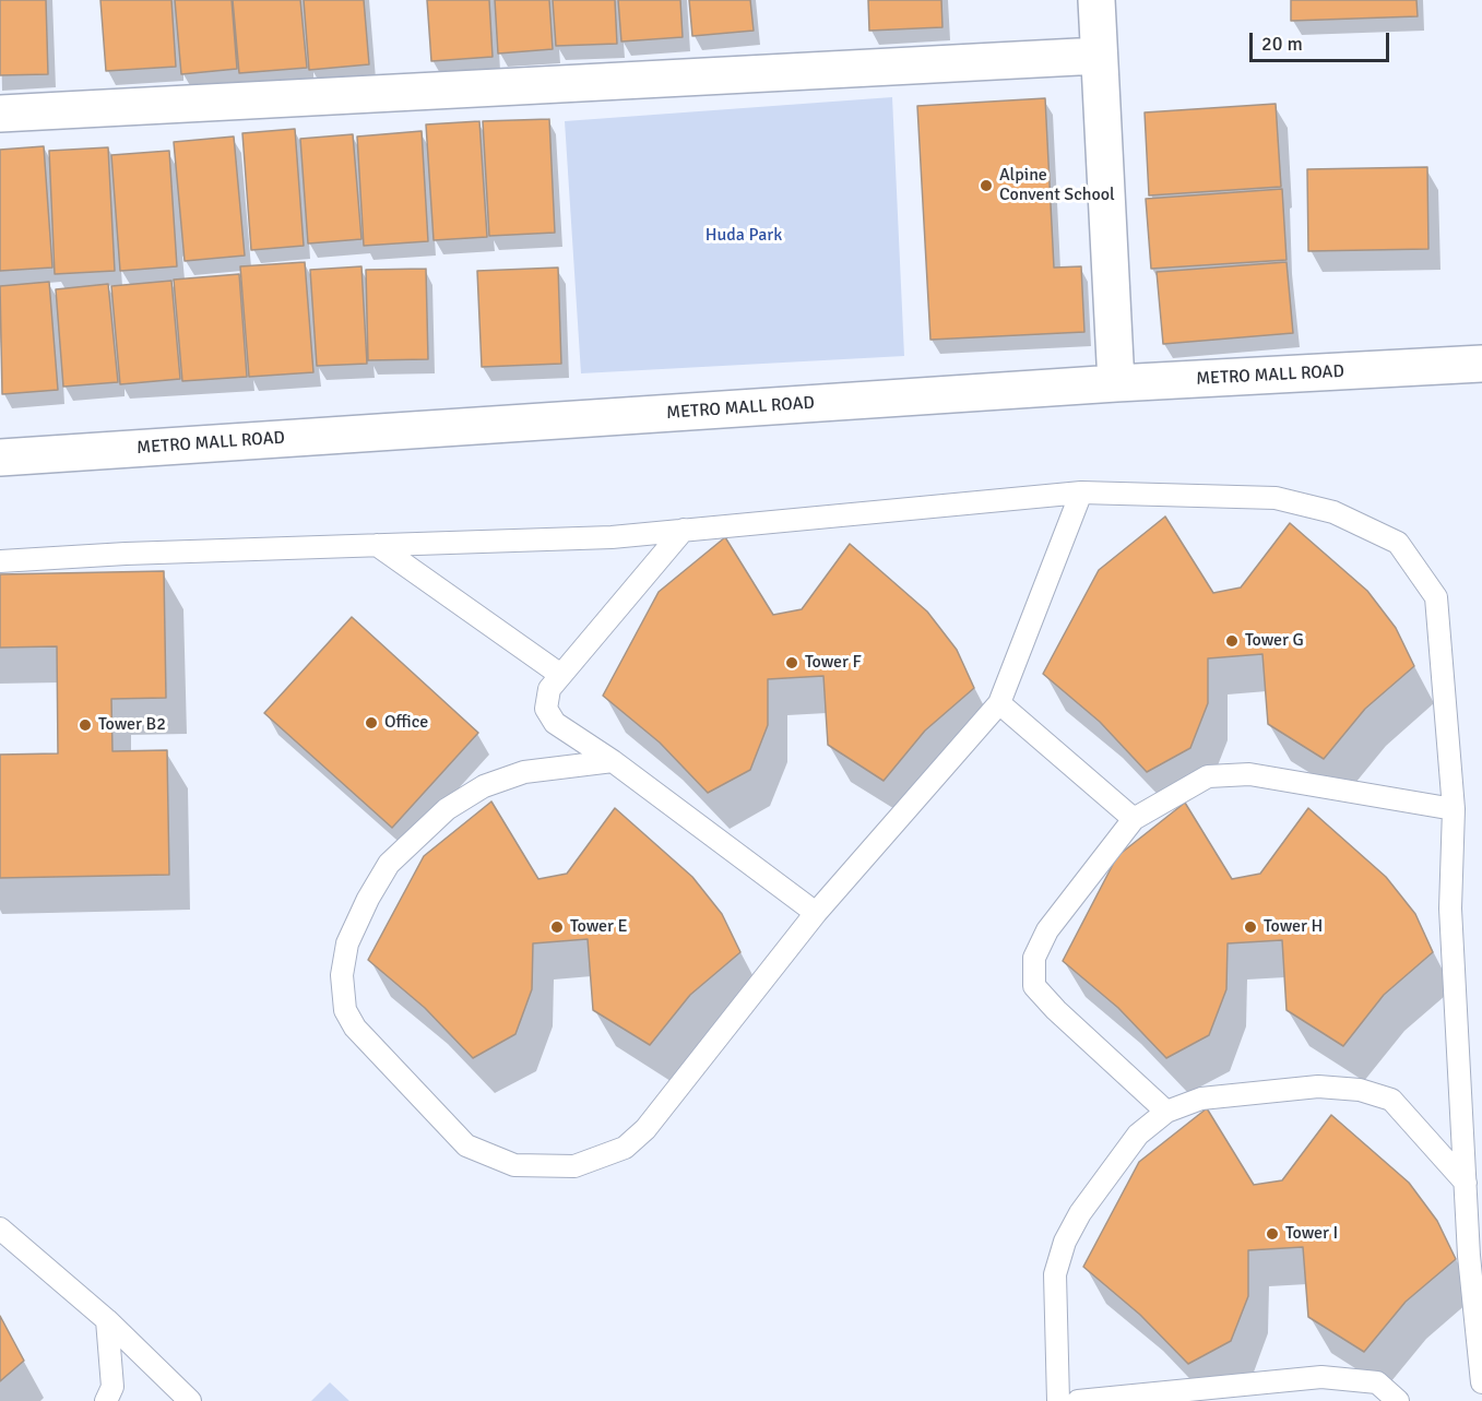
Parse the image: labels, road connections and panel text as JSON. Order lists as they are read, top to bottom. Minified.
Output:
{"streets":{"street":["METRO MALL ROAD"]},"parks":["Huda Park"],"places":["Alpine Convent School","Tower G","Tower F","Office","Tower B2","Tower E","Tower H","Tower I"],"scale_bar":"20 m"}
